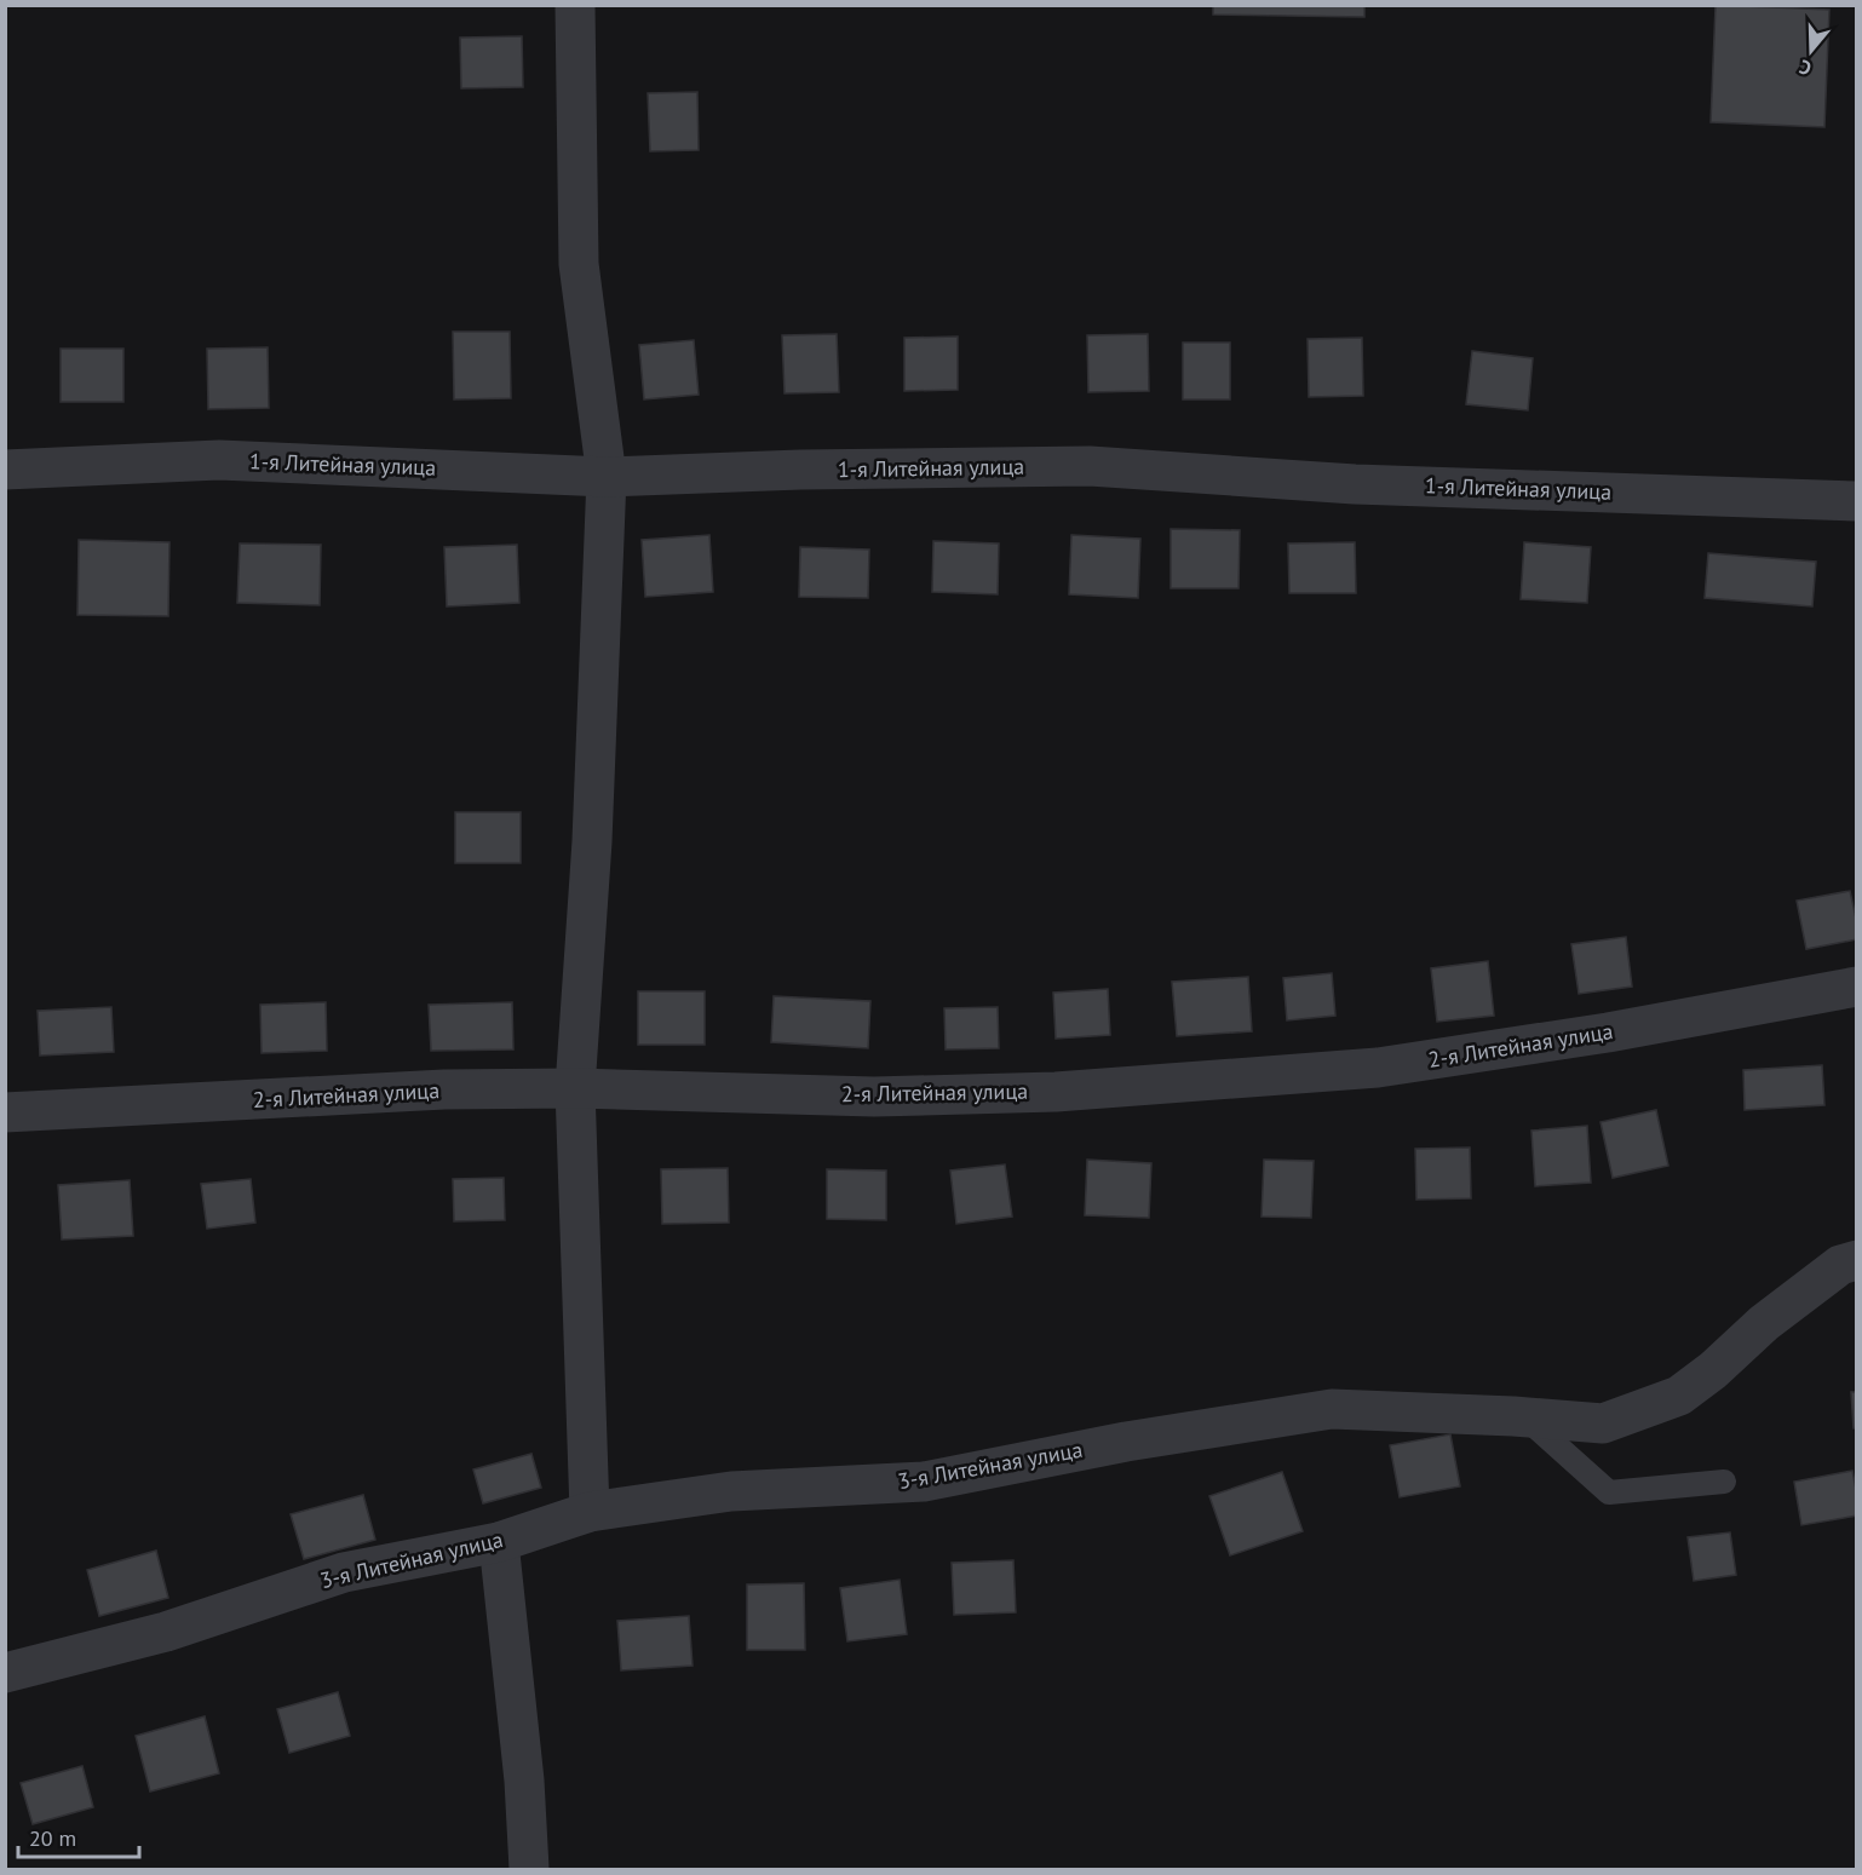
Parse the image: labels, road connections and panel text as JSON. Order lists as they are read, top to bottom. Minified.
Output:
{"streets":{"street":["1-я Литейная улица","2-я Литейная улица","3-я Литейная улица"]},"scale_bar":"20 m","north":"bottom"}
